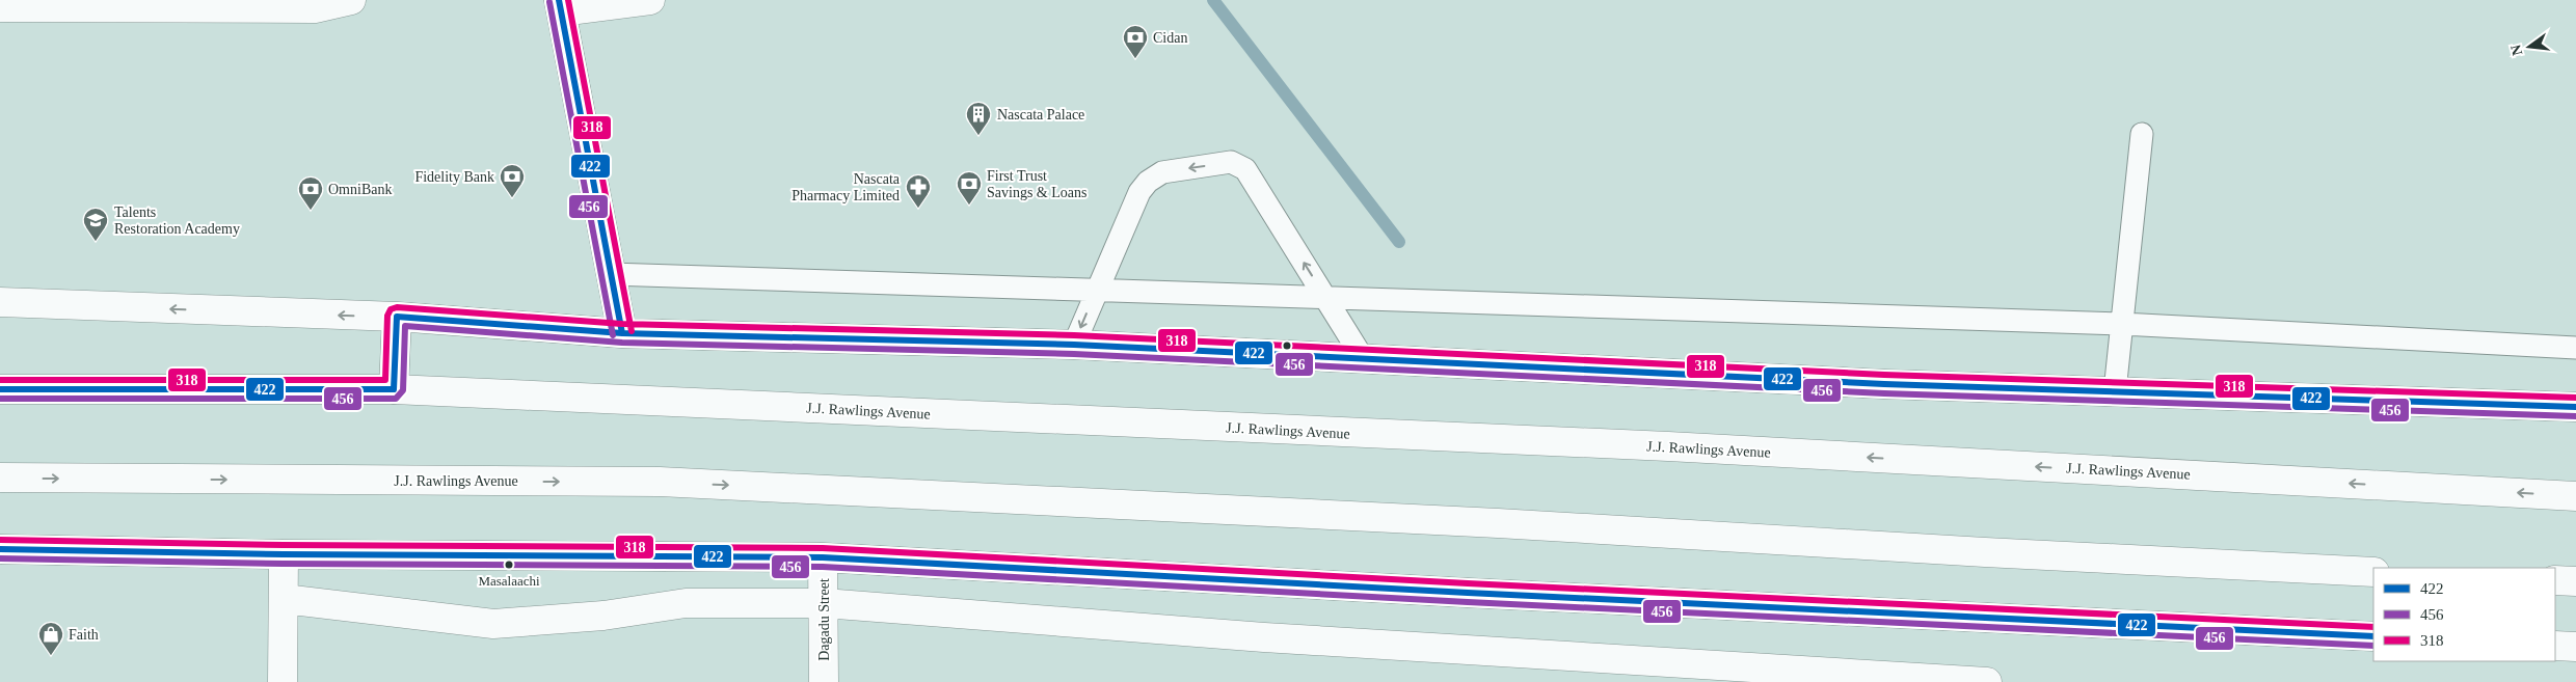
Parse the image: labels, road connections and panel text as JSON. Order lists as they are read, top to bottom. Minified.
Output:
{"streets":{"main road":["J.J. Rawlings Avenue","Dagadu Street"]},"places":{"bank":["Cidan","Fidelity Bank","First Trust Savings & Loans","OmniBank"],"building":["Nascata Palace"],"pharmacy":["Nascata Pharmacy Limited"],"school or university":["Talents Restoration Academy"],"other":["Masalaachi"],"shop":["Faith"]},"lines":["transit line 422","transit line 318","transit line 456"],"legend":["422","456","318"],"north":"left"}
